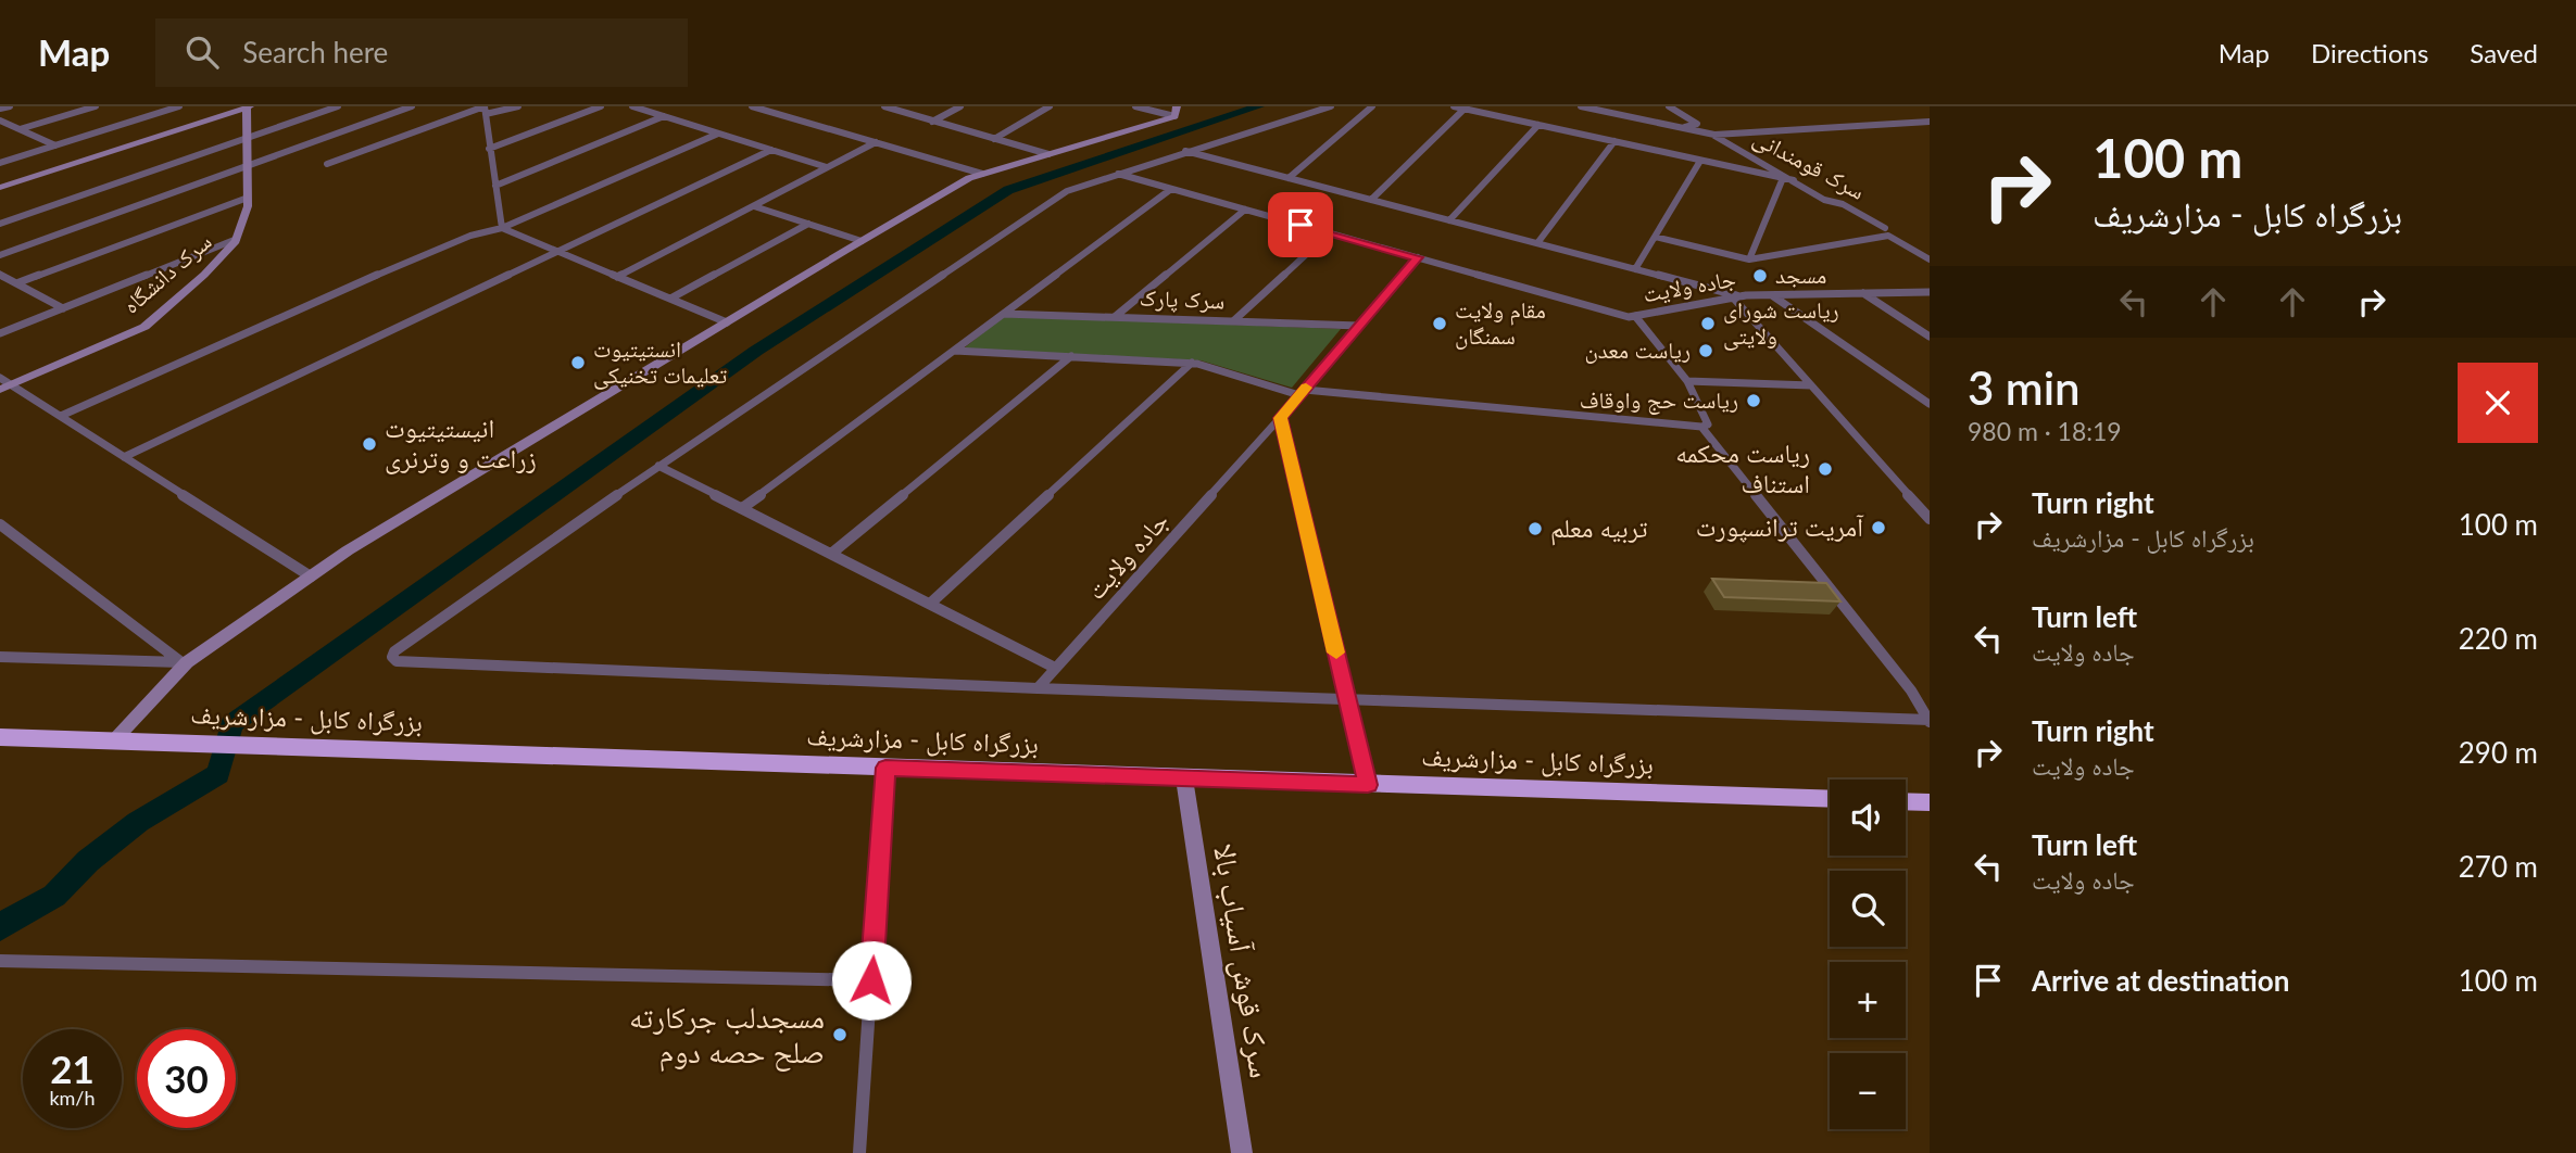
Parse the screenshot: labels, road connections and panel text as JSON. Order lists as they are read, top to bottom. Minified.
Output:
{"streets":{"highway":["بزرگراه کابل - مزارشریف"],"street":["سرک قومندانی","سرک دانشگاه","جاده ولایت","سرک پارک","سرک قوش آسیاب بالا"]},"crossings":[["جاده ولایت","سرک پارک"],["بزرگراه کابل - مزارشریف","سرک قوش آسیاب بالا"]],"places":["مسجد","مقام ولایت سمنگان","ریاست شورای ولایتی","ریاست معدن","انستیتیوت تعلیمات تخنیکی","ریاست حج واوقاف","انیستیتیوت زراعت و وترنری","ریاست محکمه استناف","آمریت ترانسپورت","تربیه معلم","مسجدلب جرکارته صلح حصه دوم"],"page":{"header":"Map","search":"Search here","nav":["Map","Directions","Saved"],"turn":["100 m","بزرگراه کابل - مزارشریف"],"heading":["3 min","980 m · 18:19"],"list":[{"name":"Turn right","note":"بزرگراه کابل - مزارشریف","value":"100 m"},{"name":"Turn left","note":"جاده ولایت","value":"220 m"},{"name":"Turn right","note":"جاده ولایت","value":"290 m"},{"name":"Turn left","note":"جاده ولایت","value":"270 m"},{"name":"Arrive at destination","value":"100 m"}],"map_buttons":["+","−"],"speed":"21 km/h","limit":"30"}}
